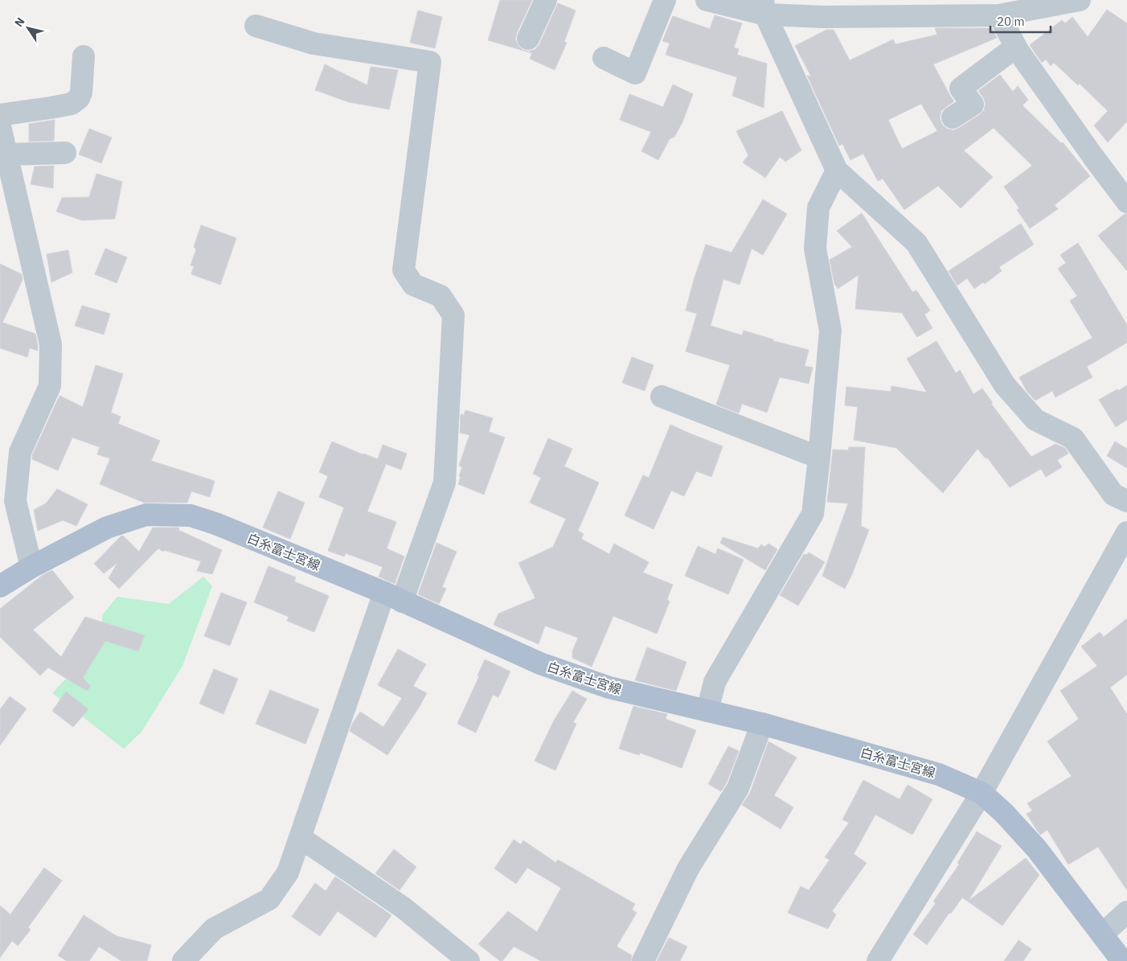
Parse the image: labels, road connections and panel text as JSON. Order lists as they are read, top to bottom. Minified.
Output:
{"streets":{"main road":["白糸富士宮線"]},"scale_bar":"20 m","north":"top left"}
